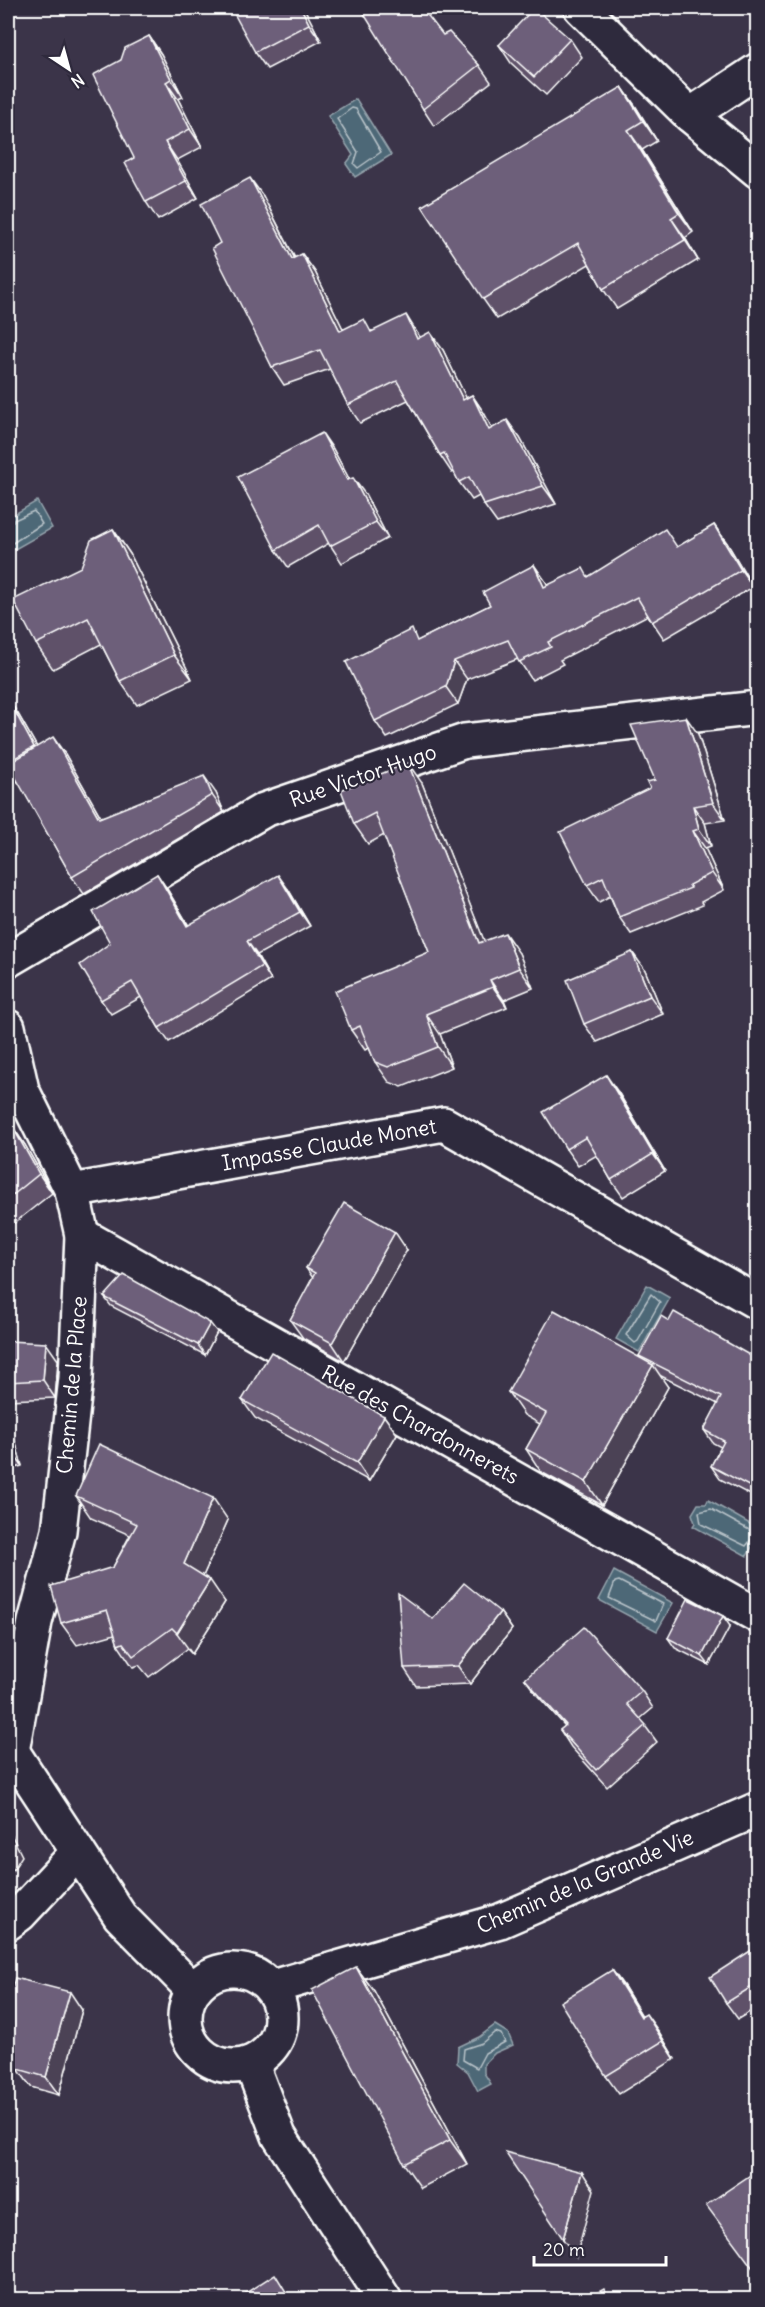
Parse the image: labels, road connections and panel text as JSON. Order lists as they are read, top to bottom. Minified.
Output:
{"streets":{"street":["Rue Victor Hugo","Impasse Claude Monet","Chemin de la Place","Rue des Chardonnerets","Chemin de la Grande Vie"]},"crossings":[["Impasse Claude Monet","Chemin de la Place"],["Chemin de la Place","Rue des Chardonnerets"]],"scale_bar":"20 m","north":"bottom right"}
